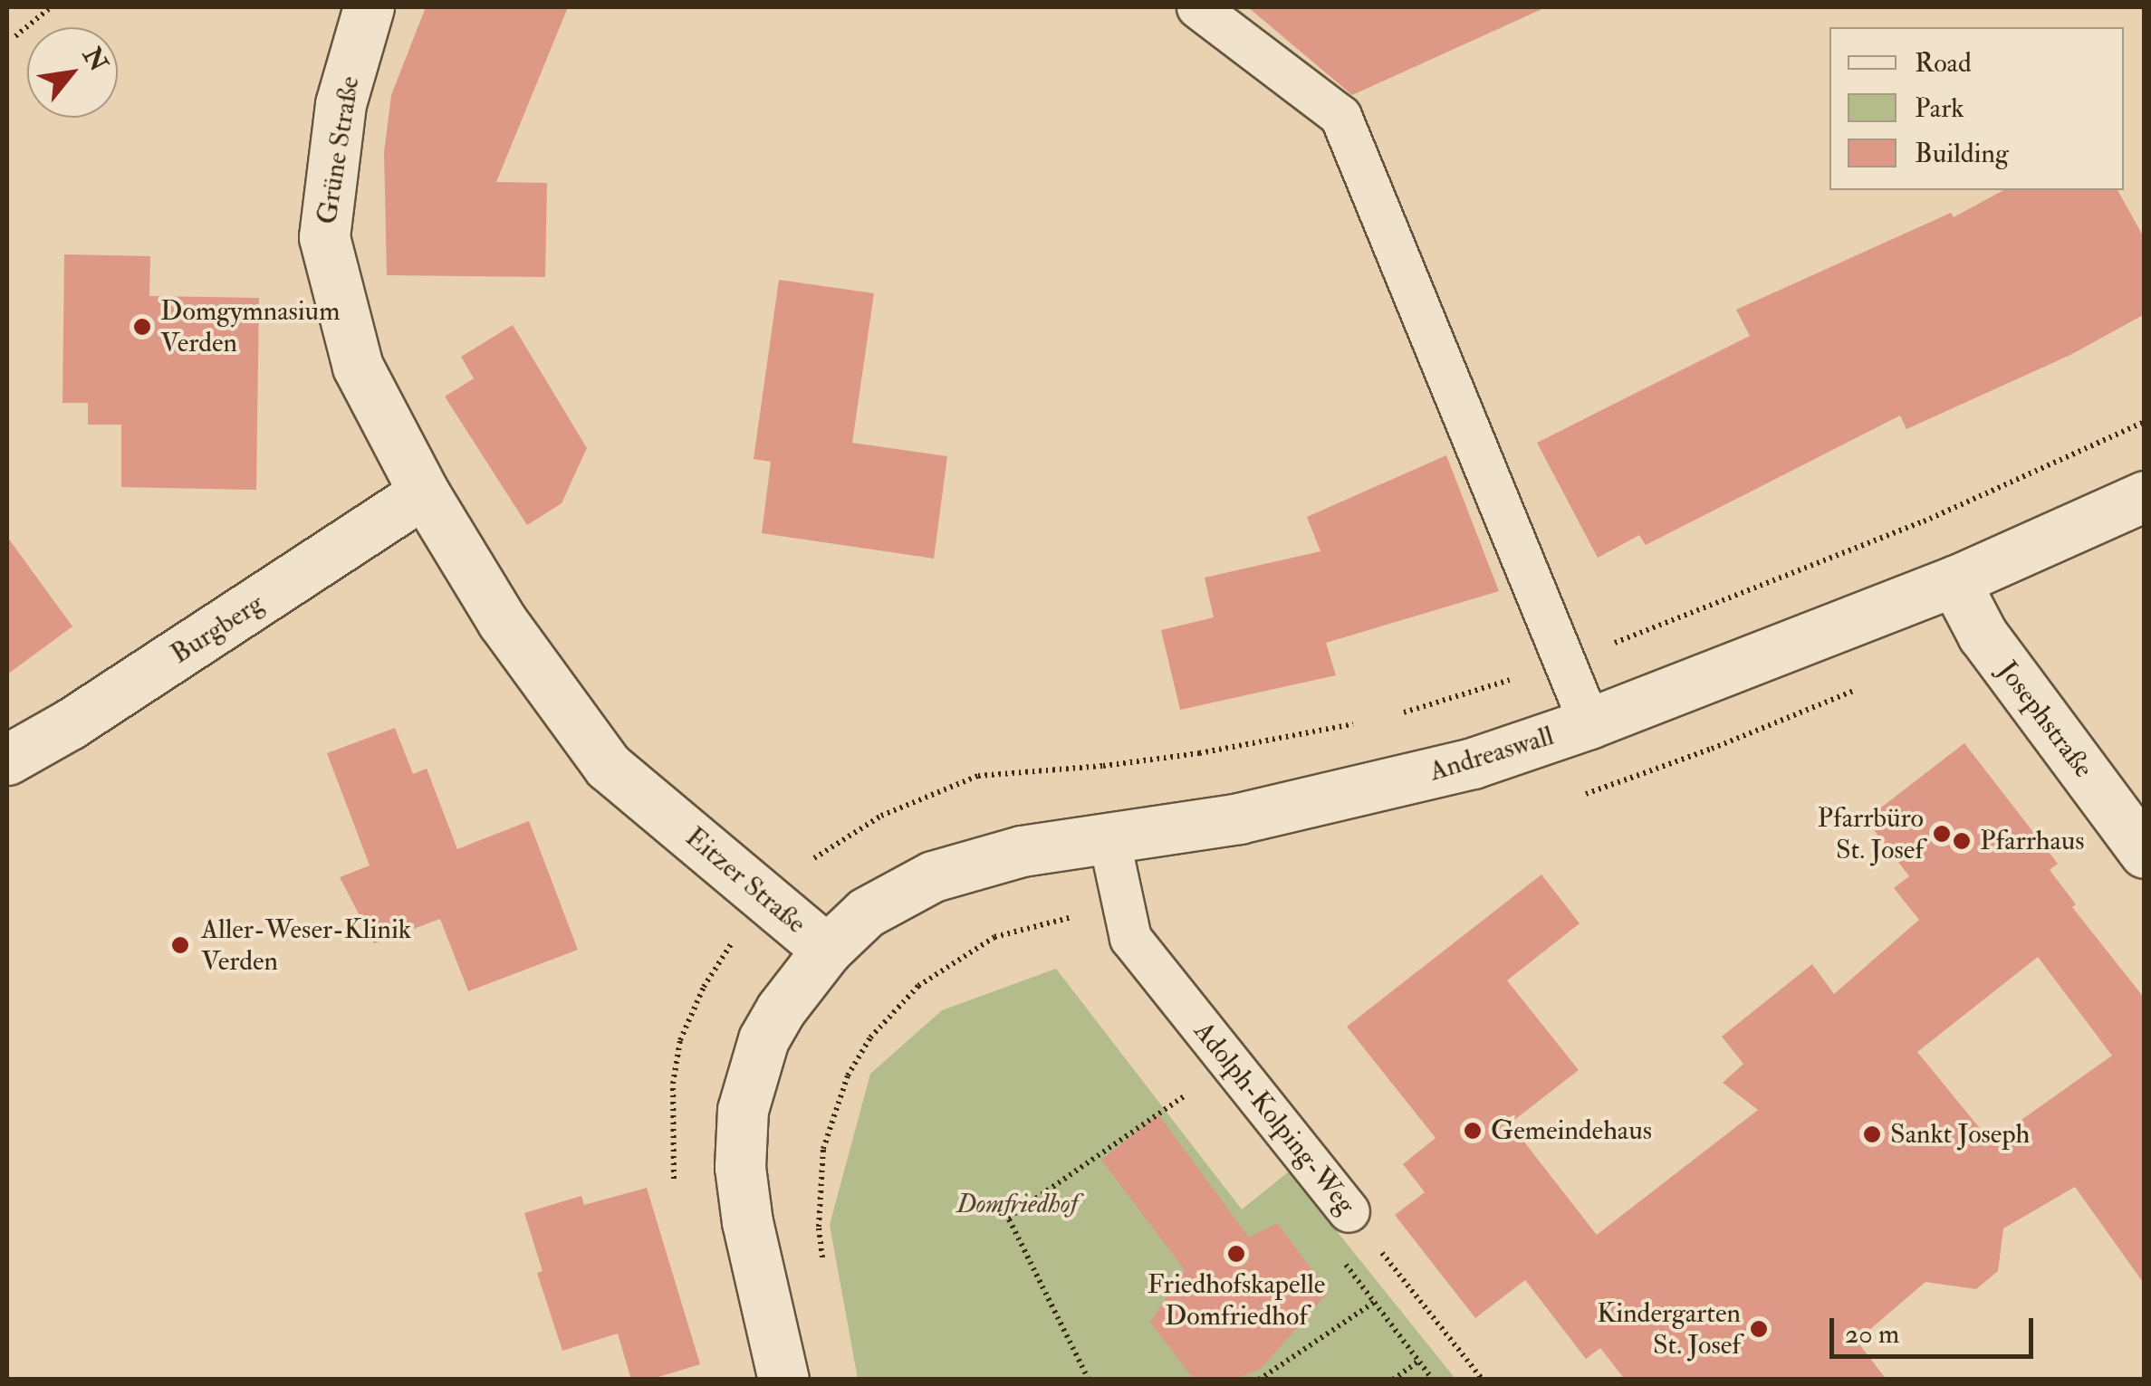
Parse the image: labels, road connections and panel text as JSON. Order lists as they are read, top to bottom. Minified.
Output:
{"streets":{"street":["Grüne Straße","Burgberg","Josephstraße","Andreaswall","Eitzer Straße"],"lane":["Adolph-Kolping-Weg"]},"crossings":[["Grüne Straße","Burgberg"],["Grüne Straße","Eitzer Straße"],["Burgberg","Eitzer Straße"],["Josephstraße","Andreaswall"],["Andreaswall","Eitzer Straße"],["Andreaswall","Adolph-Kolping-Weg"]],"parks":["Domfriedhof"],"places":["Domgymnasium Verden","Pfarrbüro St. Josef","Pfarrhaus","Aller-Weser-Klinik Verden","Gemeindehaus","Sankt Joseph","Friedhofskapelle Domfriedhof","Kindergarten St. Josef"],"legend":["Road","Park","Building"],"scale_bar":"20 m","north":"top right"}
